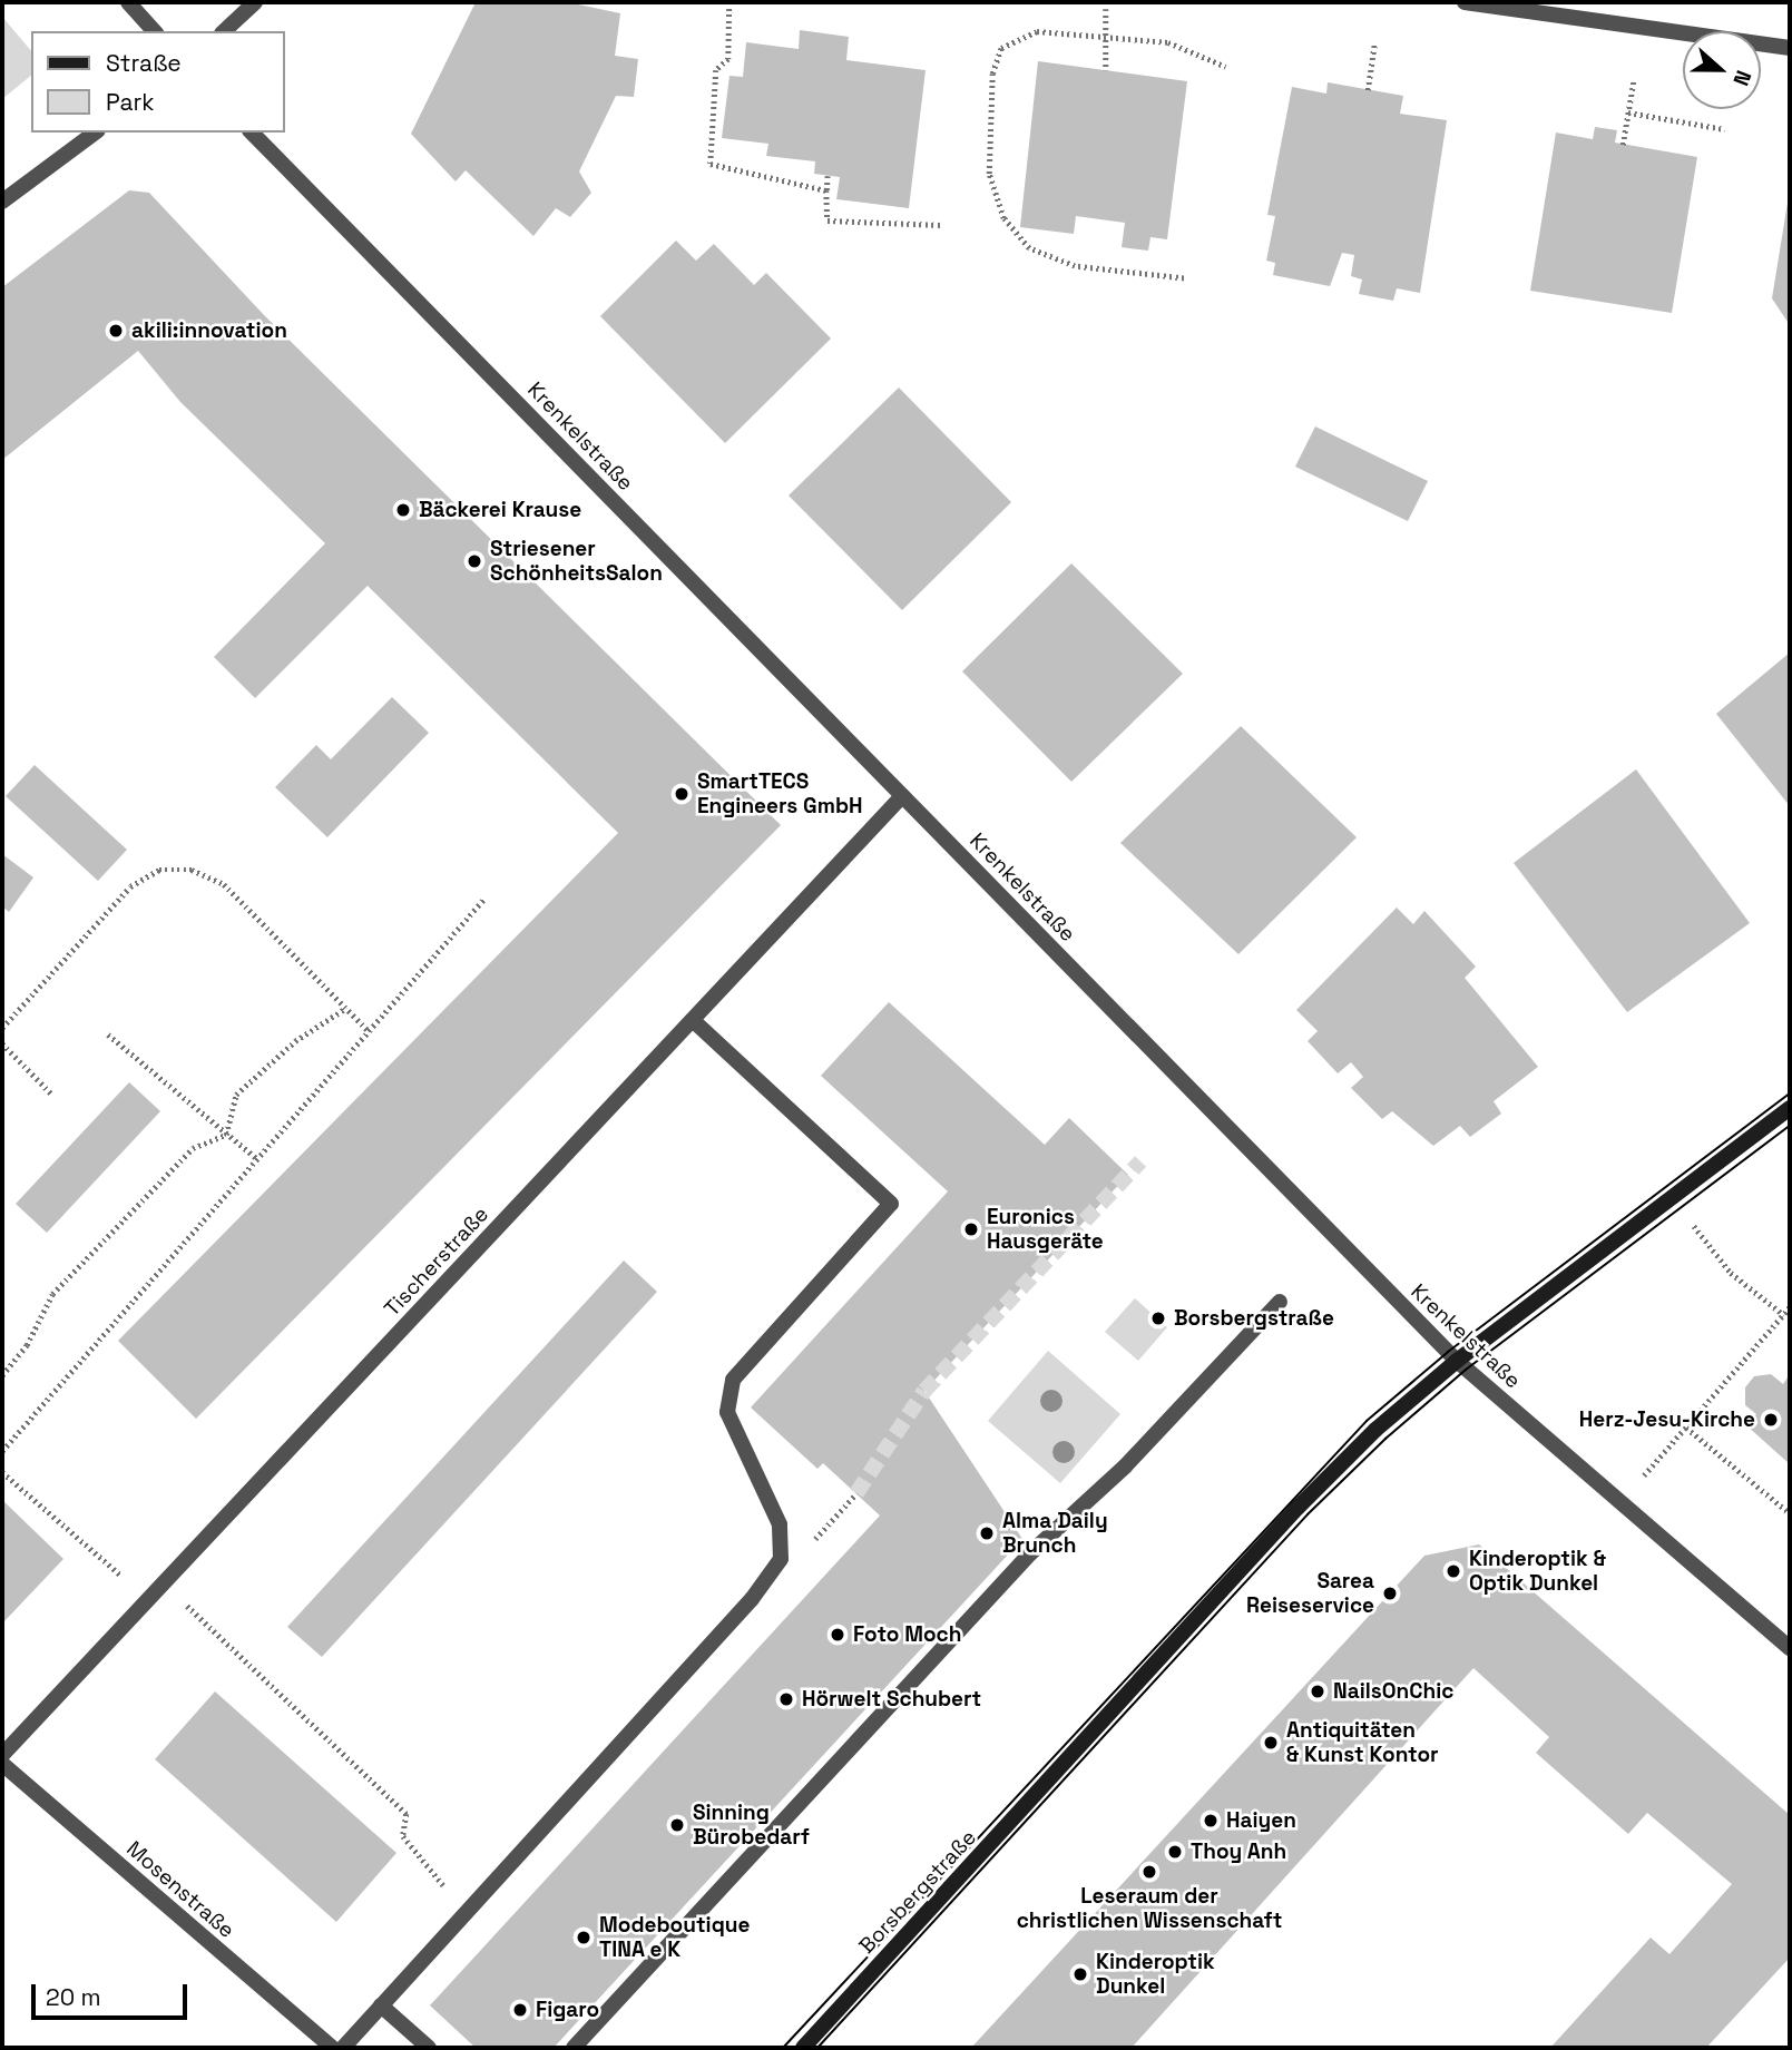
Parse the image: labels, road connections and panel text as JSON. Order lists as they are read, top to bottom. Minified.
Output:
{"streets":{"main road":["Borsbergstraße"],"street":["Krenkelstraße","Tischerstraße","Mosenstraße"]},"crossings":[["Krenkelstraße","Tischerstraße"],["Krenkelstraße","Borsbergstraße"]],"places":["akili:innovation","Bäckerei Krause","Striesener SchönheitsSalon","SmartTECS Engineers GmbH","Euronics Hausgeräte","Borsbergstraße","Herz-Jesu-Kirche","Alma Daily Brunch","Kinderoptik & Optik Dunkel","Sarea Reiseservice","Foto Moch","NailsOnChic","Hörwelt Schubert","Antiquitäten & Kunst Kontor","Haiyen","Sinning Bürobedarf","Thoy Anh","Leseraum der christlichen Wissenschaft","Modeboutique TINA e K","Kinderoptik Dunkel","Figaro"],"legend":["Straße","Park"],"scale_bar":"20 m","north":"right"}
